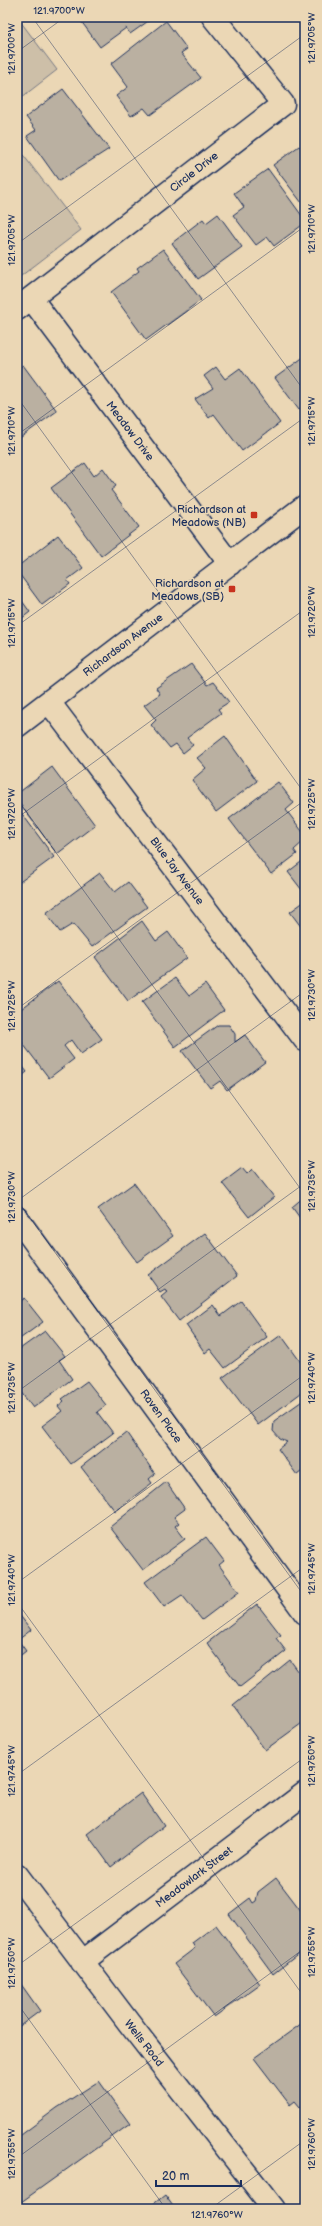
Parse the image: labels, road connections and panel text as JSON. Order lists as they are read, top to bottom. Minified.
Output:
{"streets":{"street":["Circle Drive","Meadow Drive","Richardson Avenue","Blue Jay Avenue","Raven Place","Meadowlark Street","Wells Road"]},"crossings":[["Circle Drive","Meadow Drive"],["Meadow Drive","Richardson Avenue"],["Richardson Avenue","Blue Jay Avenue"],["Meadowlark Street","Wells Road"]],"places":{"transit":["Richardson at Meadows (NB)","Richardson at Meadows (SB)"]},"scale_bar":"20 m","coordinates":["121.9700°W","121.9705°W","121.9710°W","121.9715°W","121.9720°W","121.9725°W","121.9730°W","121.9735°W","121.9740°W","121.9745°W","121.9750°W","121.9755°W","121.9760°W"]}
